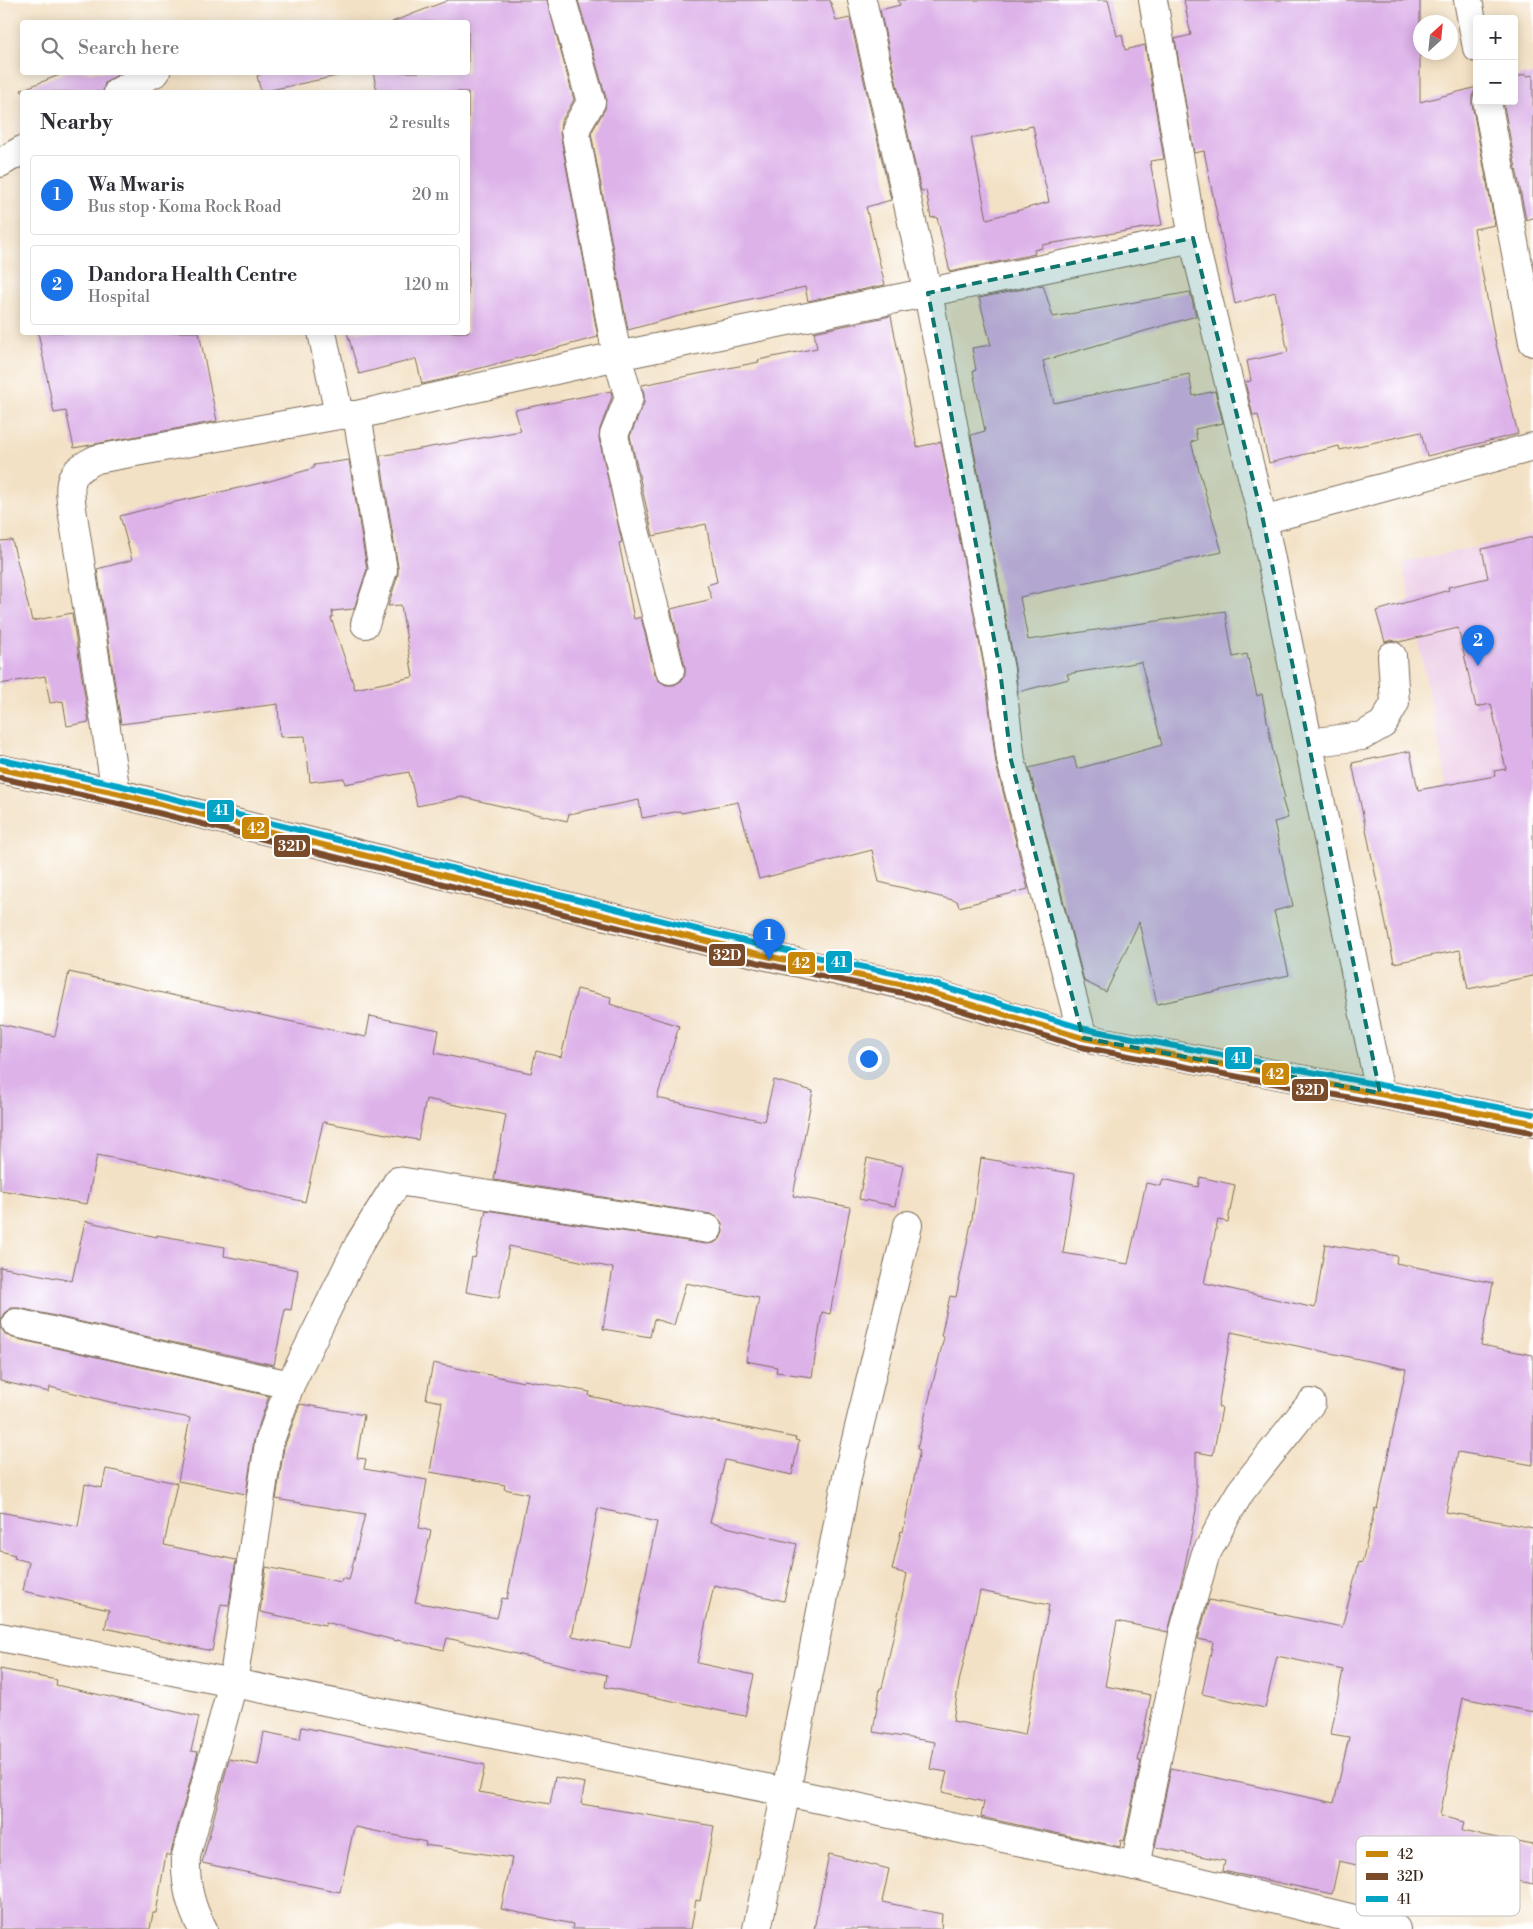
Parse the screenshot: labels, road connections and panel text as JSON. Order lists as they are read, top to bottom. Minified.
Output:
{"lines":["transit line 41","transit line 42","transit line 32D"],"legend":["42","32D","41"],"north":"top right","page":{"map_buttons":["+","−"],"search":"Search here","heading":["Nearby","2 results"],"list":[{"mark":"1","name":"Wa Mwaris","note":"Bus stop · Koma Rock Road","value":"20 m"},{"mark":"2","name":"Dandora Health Centre","note":"Hospital","value":"120 m"}],"pins":["2","1"]}}
